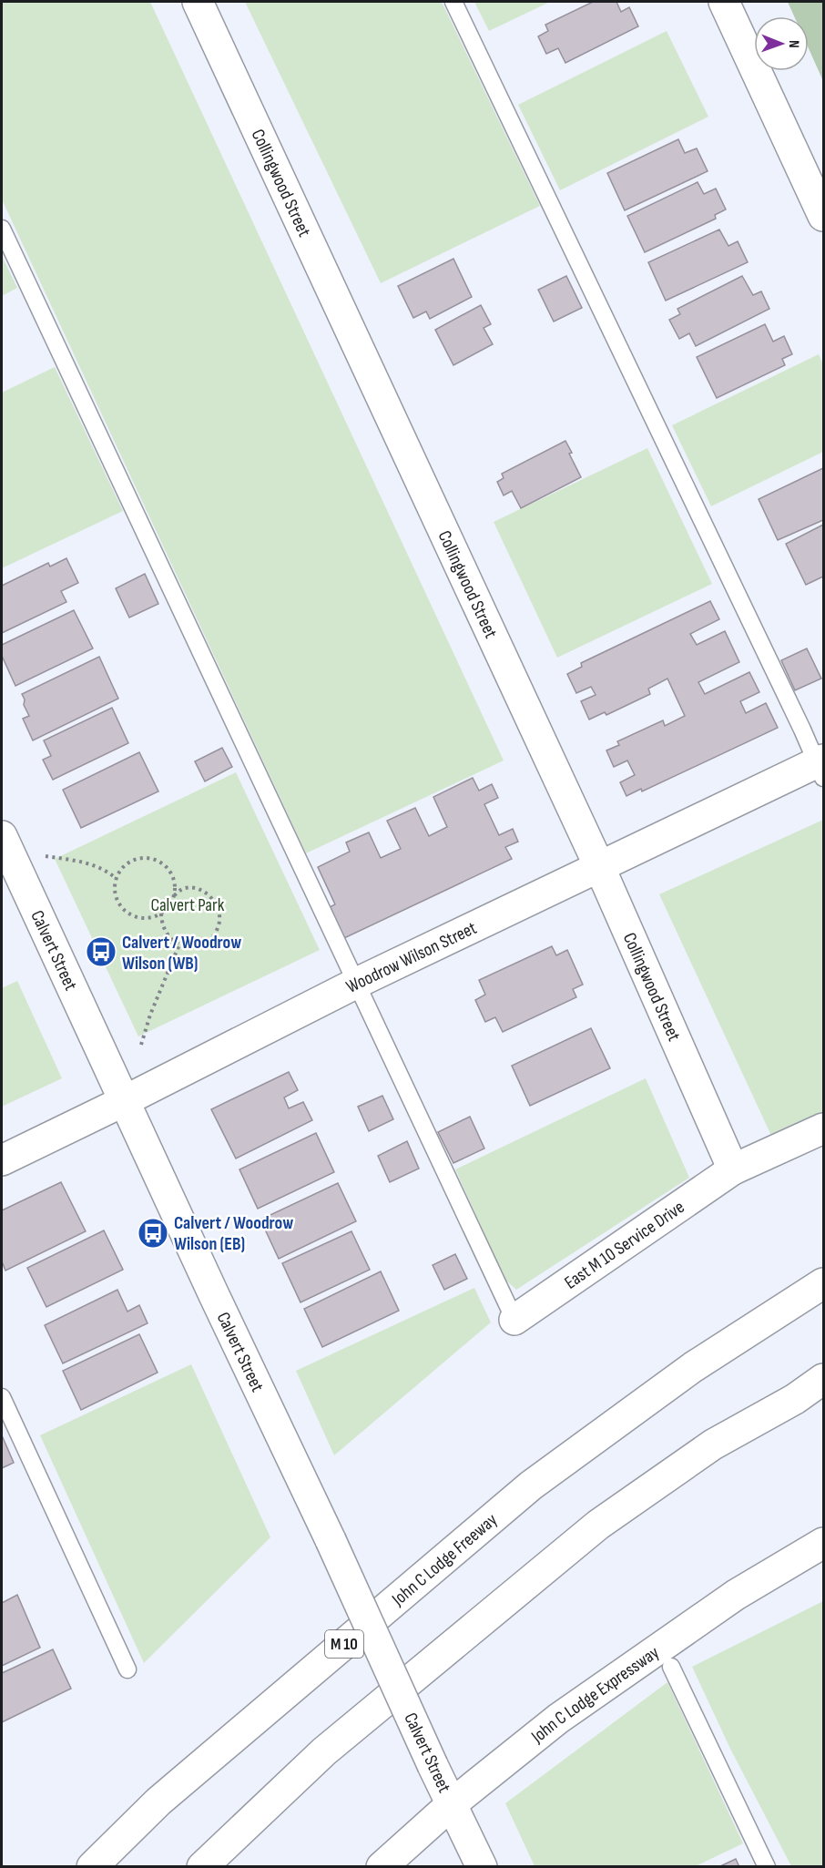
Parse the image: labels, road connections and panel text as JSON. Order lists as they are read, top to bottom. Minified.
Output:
{"streets":{"main road":["Collingwood Street","Calvert Street","Woodrow Wilson Street","East M 10 Service Drive","John C Lodge Freeway","M 10","John C Lodge Expressway"]},"crossings":[["Collingwood Street","Woodrow Wilson Street"],["Collingwood Street","East M 10 Service Drive"],["Calvert Street","Woodrow Wilson Street"],["Calvert Street","John C Lodge Expressway"]],"parks":["Calvert Park"],"places":{"bus stop":["Calvert / Woodrow Wilson (WB)","Calvert / Woodrow Wilson (EB)"]},"north":"right"}
